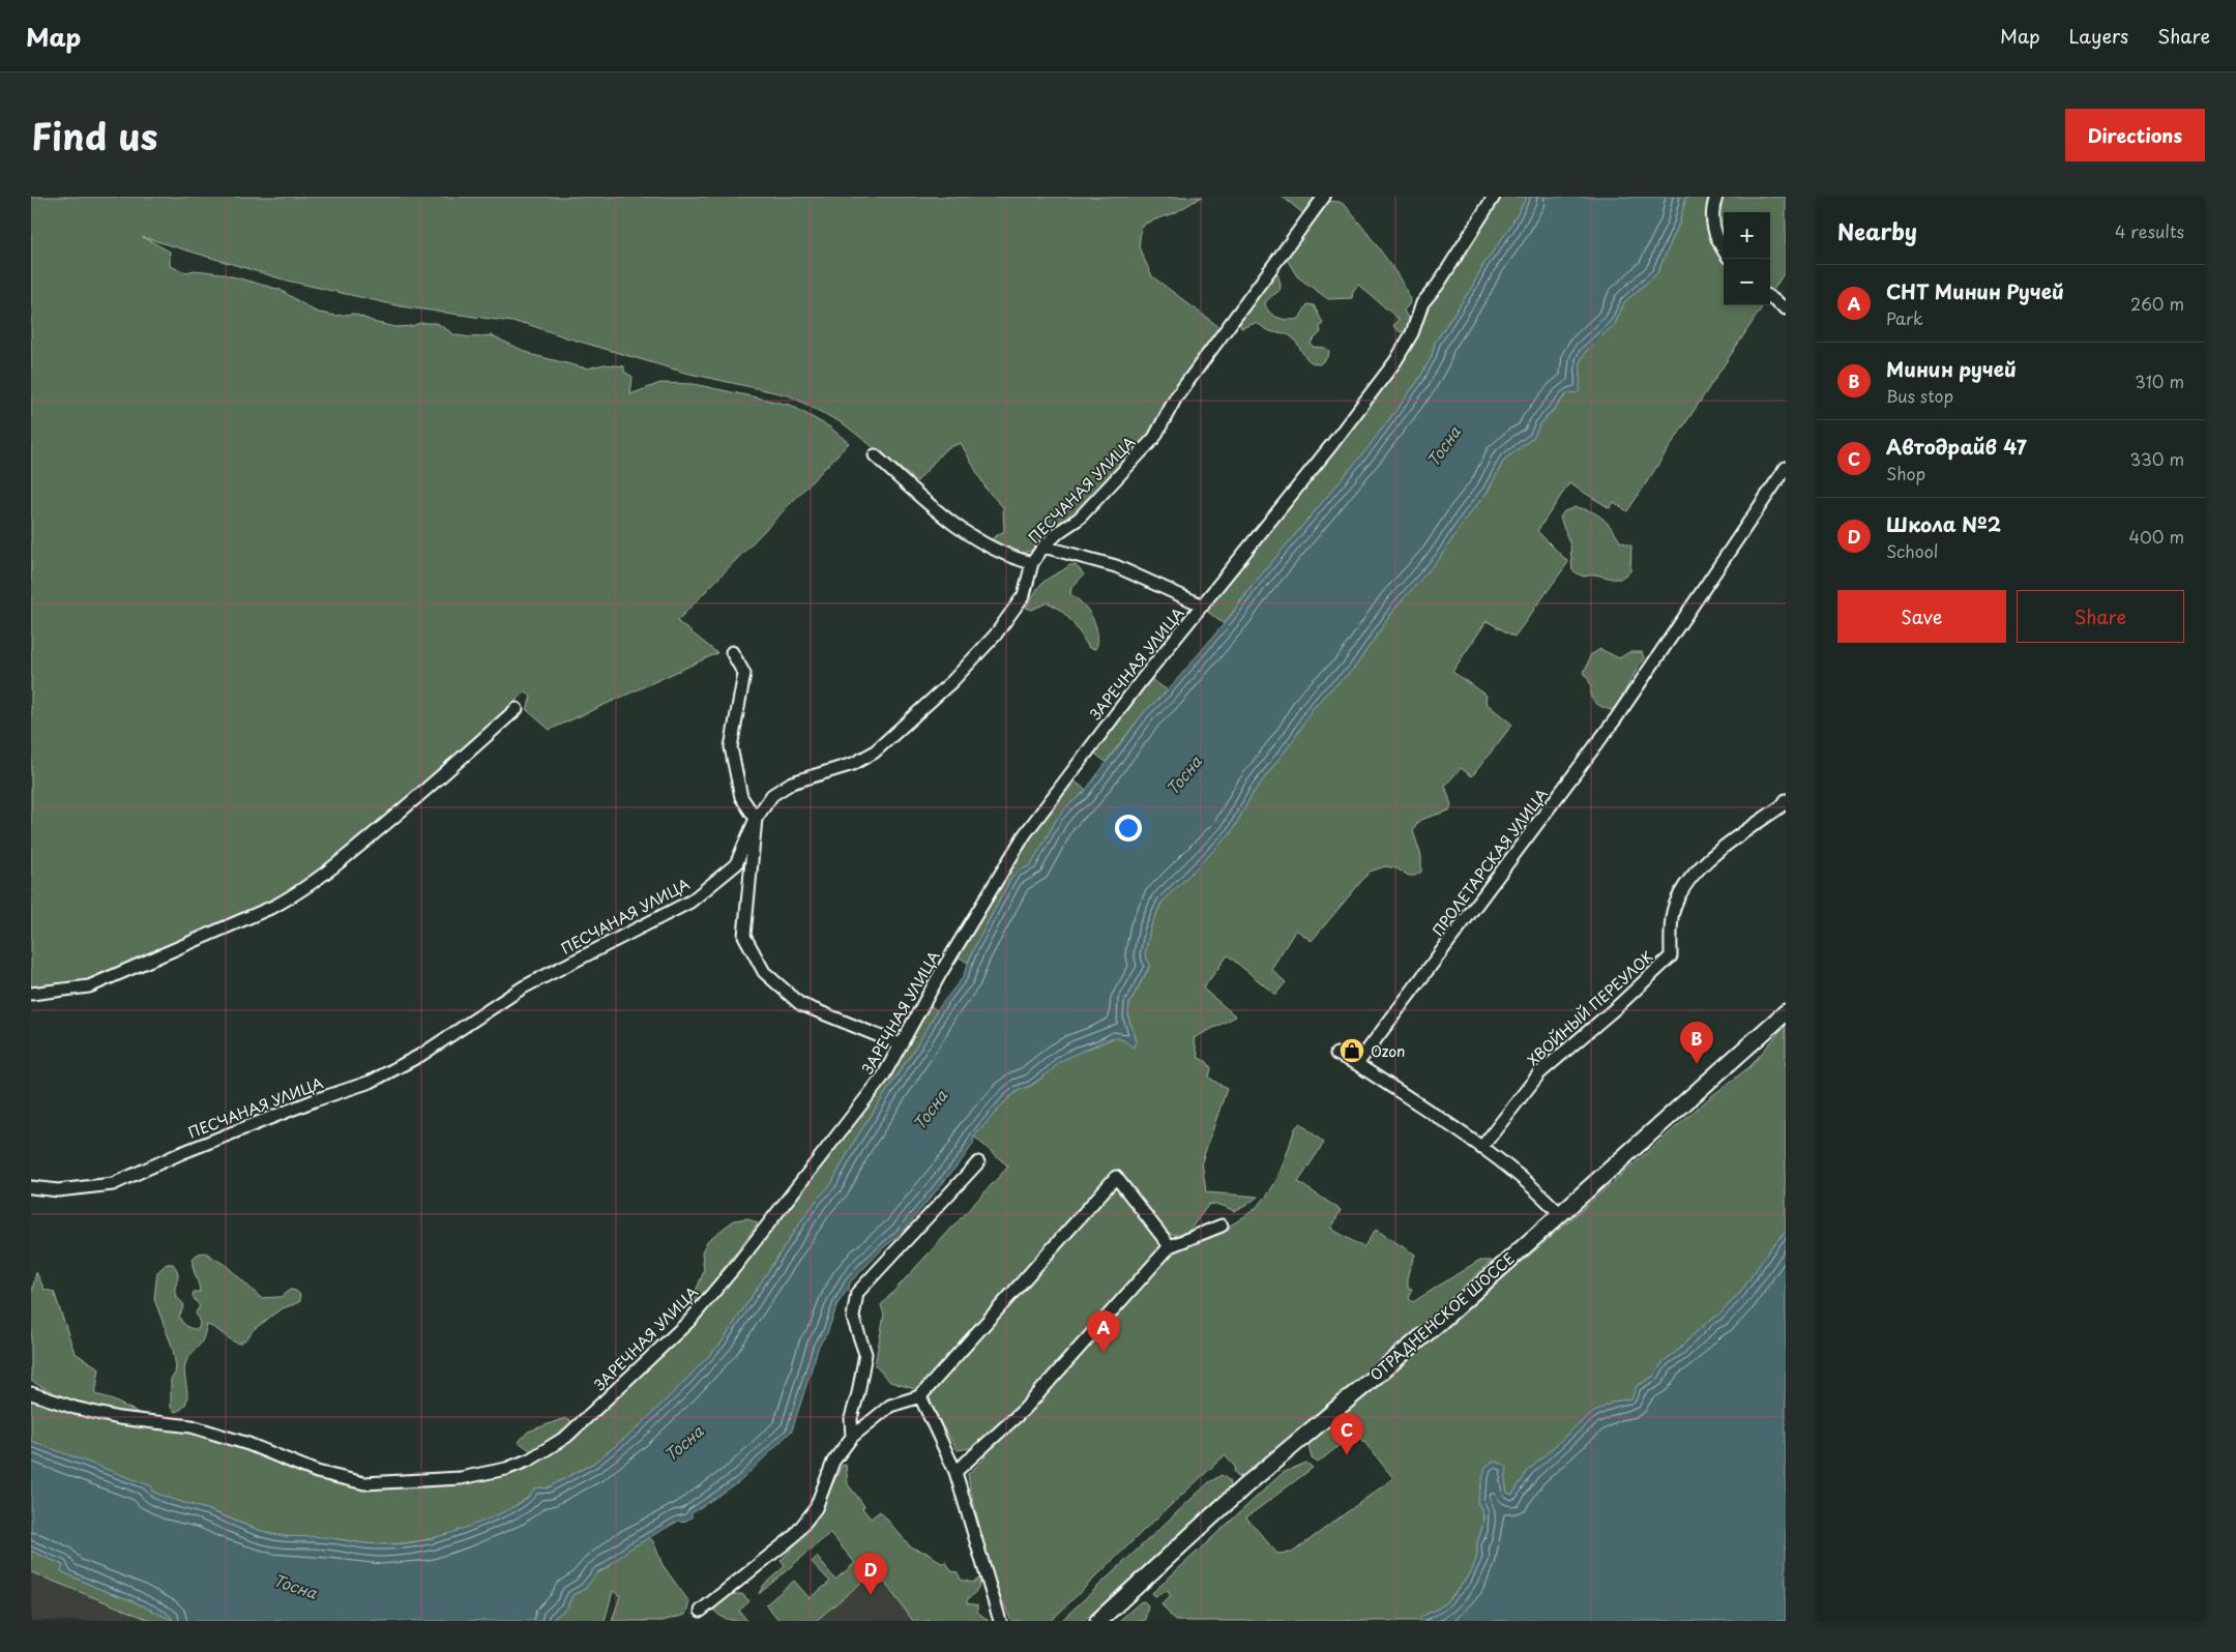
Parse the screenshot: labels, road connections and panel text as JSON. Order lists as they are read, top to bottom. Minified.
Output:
{"streets":{"main road":["ОТРАДНЕНСКОЕ ШОССЕ"],"street":["ПЕСЧАНАЯ УЛИЦА","ЗАРЕЧНАЯ УЛИЦА","ПРОЛЕТАРСКАЯ УЛИЦА","ХВОЙНЫЙ ПЕРЕУЛОК"]},"water":["Тосна"],"places":{"shop":["Ozon"]},"page":{"header":"Map","nav":["Map","Layers","Share"],"title":"Find us","buttons":["Directions",["Save","Share"]],"heading":["Nearby","4 results"],"map_buttons":["+","−"],"list":[{"mark":"A","name":"СНТ Минин Ручей","note":"Park","value":"260 m"},{"mark":"B","name":"Минин ручей","note":"Bus stop","value":"310 m"},{"mark":"C","name":"Автодрайв 47","note":"Shop","value":"330 m"},{"mark":"D","name":"Школа №2","note":"School","value":"400 m"}],"pins":["B","A","C","D"]}}
